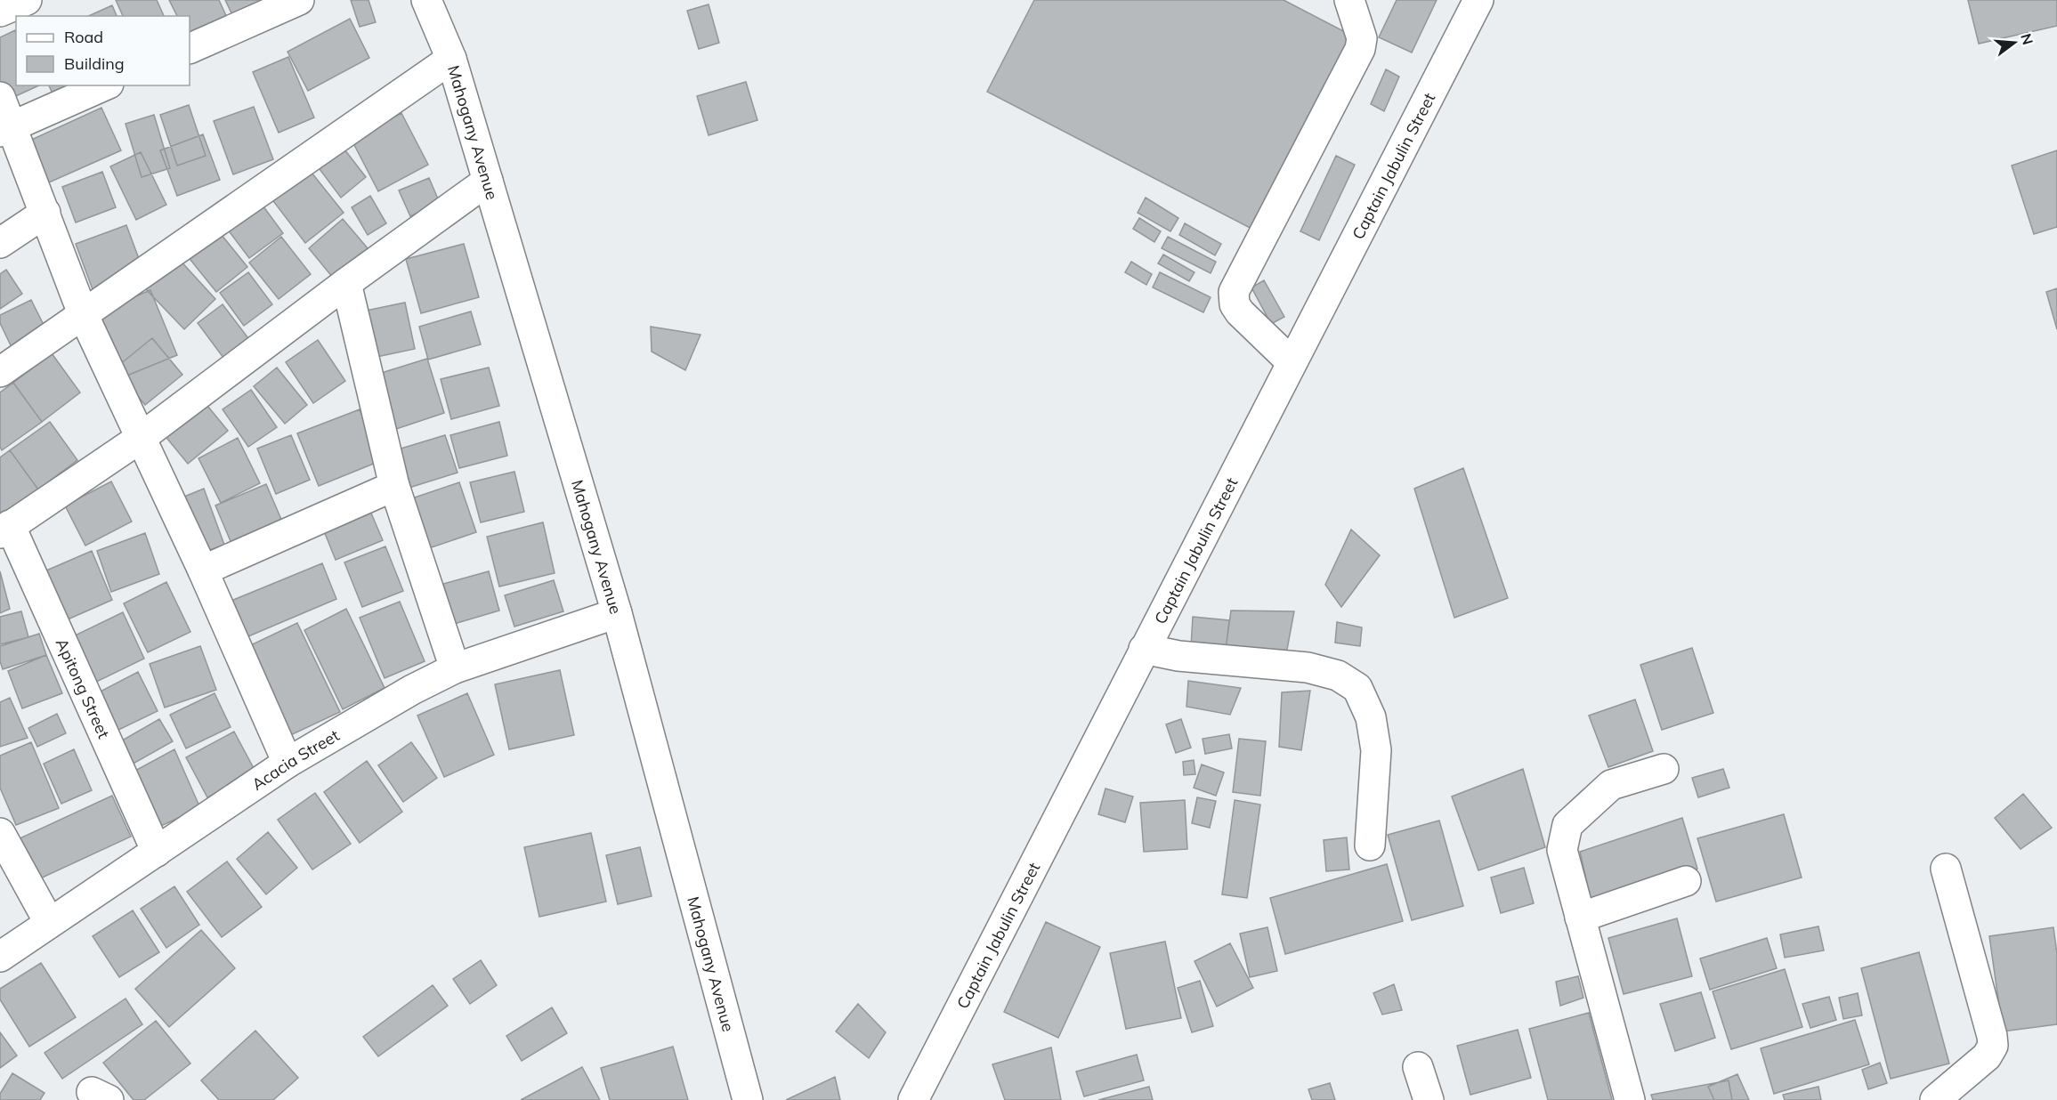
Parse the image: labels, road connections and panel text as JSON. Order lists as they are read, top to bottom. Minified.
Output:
{"streets":{"street":["Mahogany Avenue","Captain Jabulin Street","Apitong Street","Acacia Street"]},"crossings":[["Mahogany Avenue","Acacia Street"],["Apitong Street","Acacia Street"]],"legend":["Road","Building"],"north":"right"}
